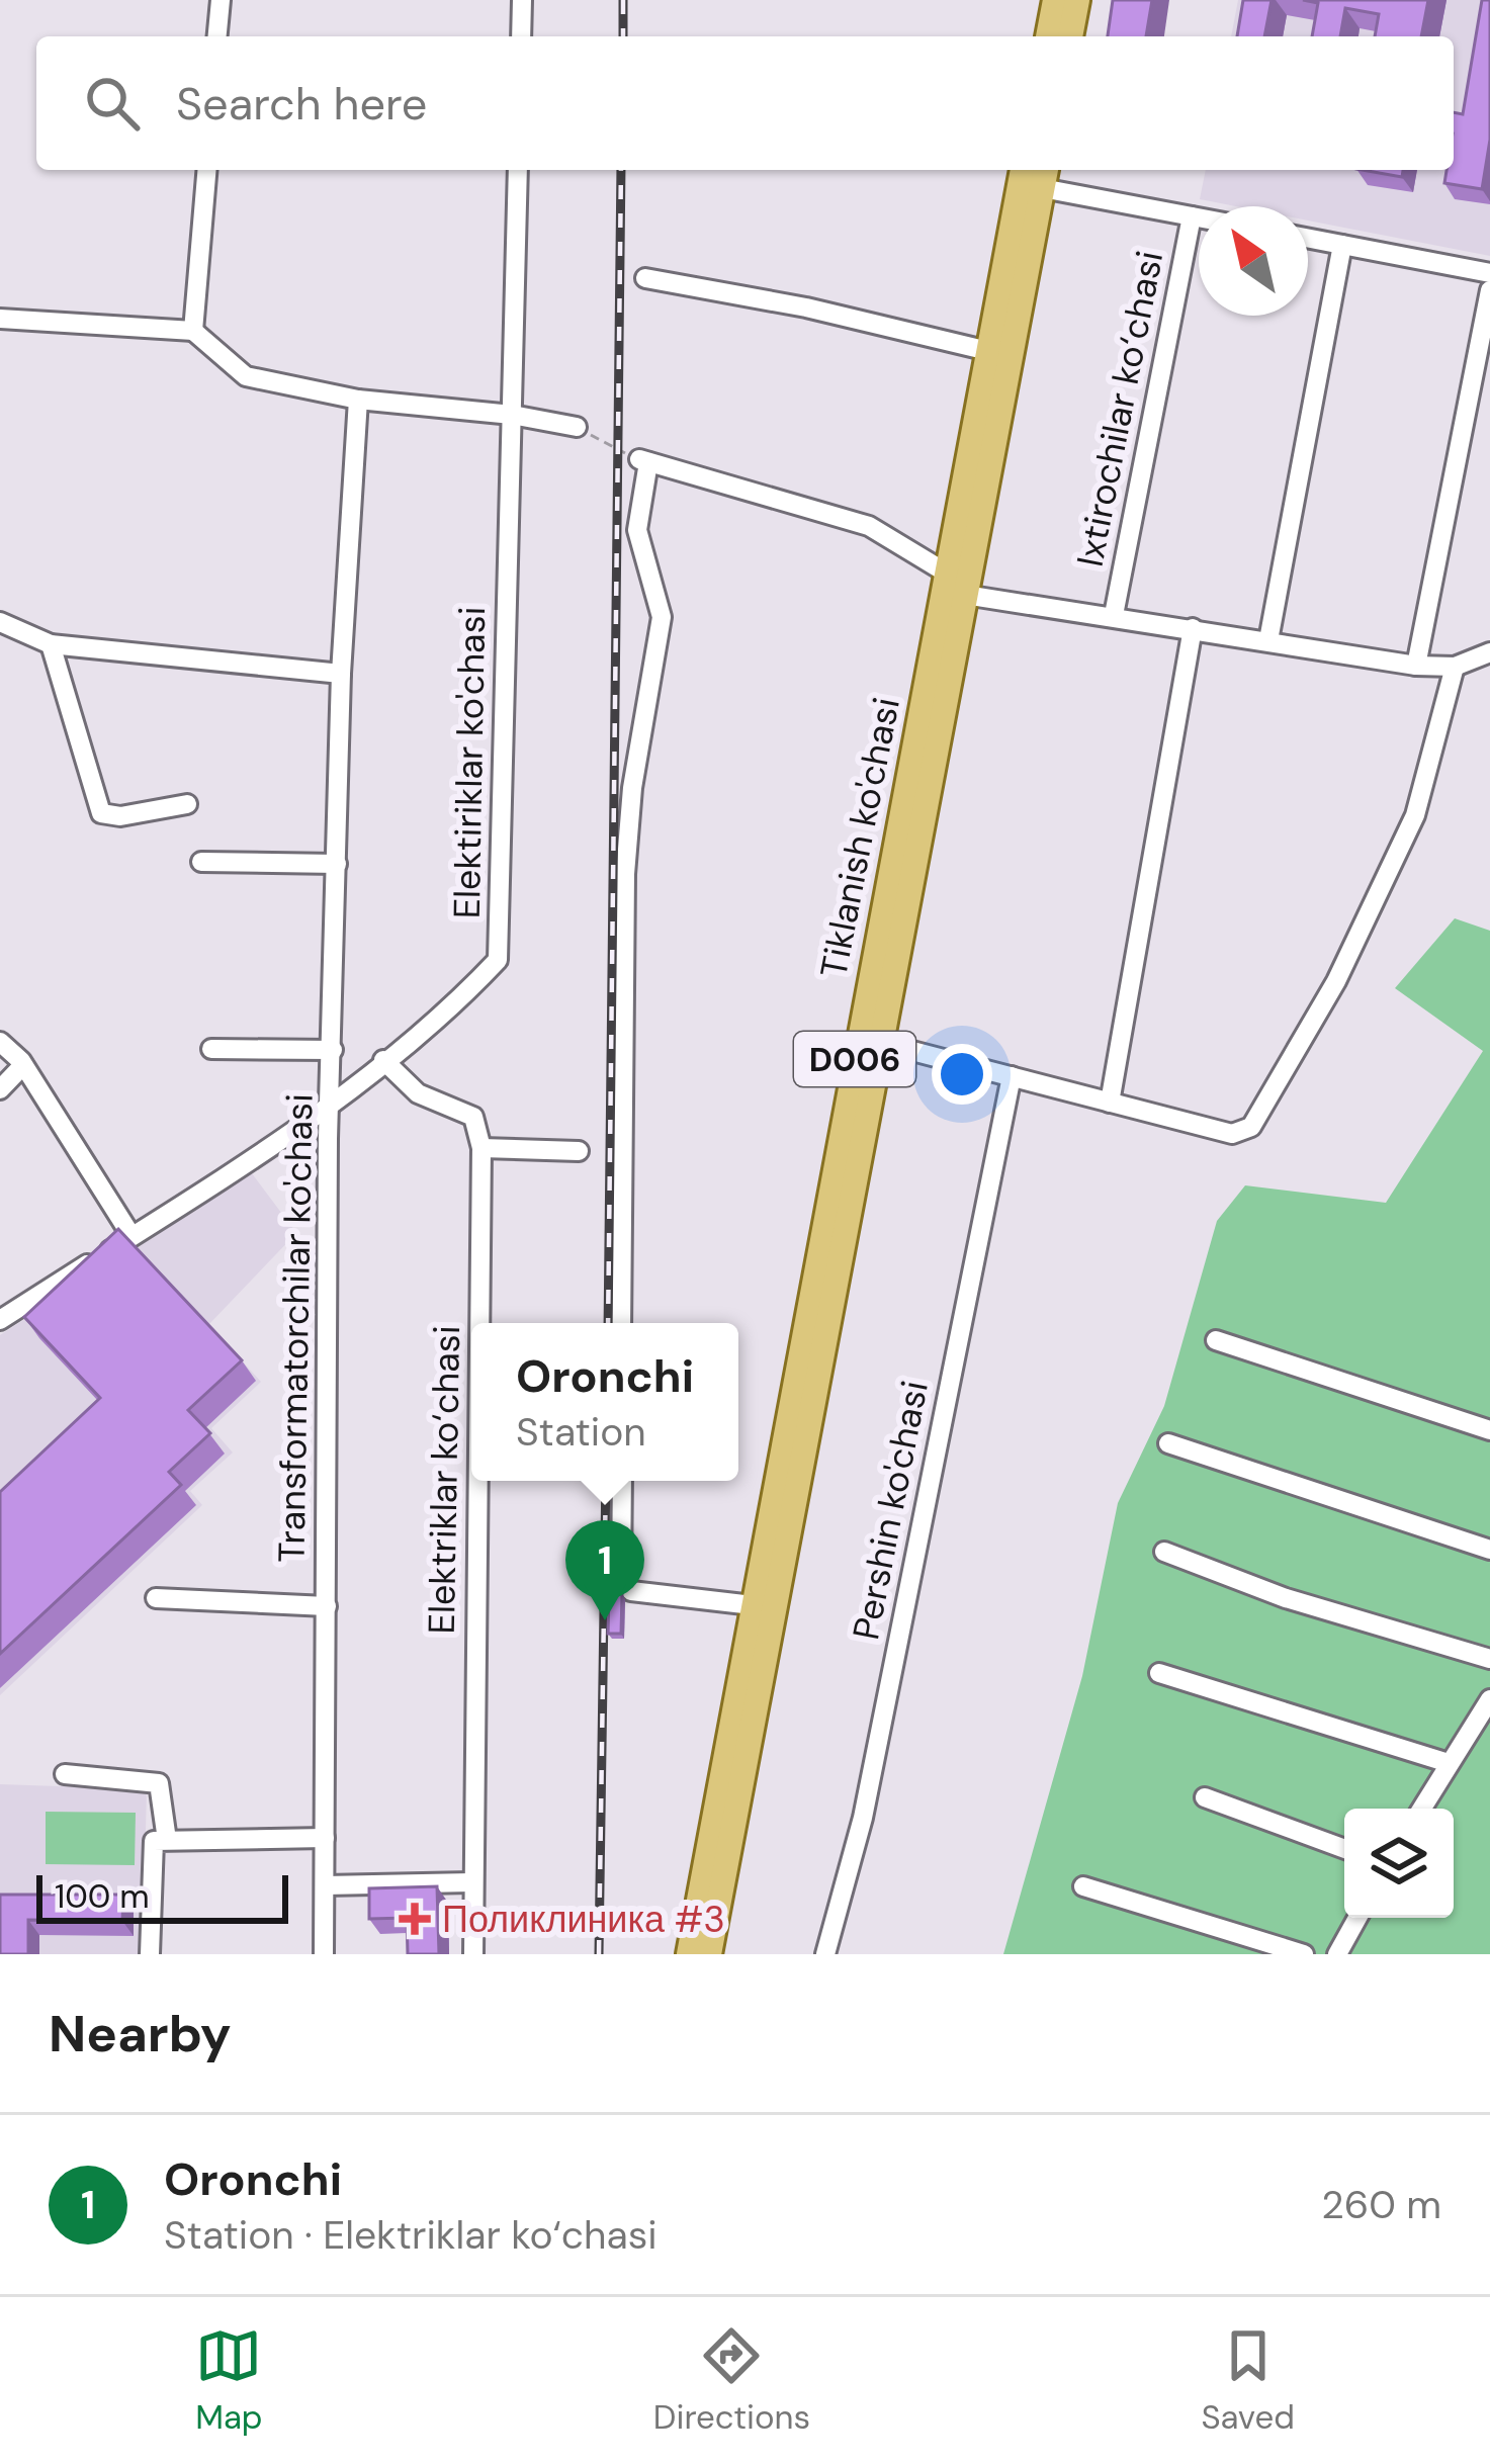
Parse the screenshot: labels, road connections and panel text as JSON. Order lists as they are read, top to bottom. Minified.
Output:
{"streets":{"main road":["Tiklanish ko'chasi","D006"],"street":["Ixtirochilar ko‘chasi","Elektiriklar ko'chasi","Transformatorchilar ko'chasi","Elektriklar ko‘chasi","Pershin ko'chasi"]},"crossings":[["Elektiriklar ko'chasi","Transformatorchilar ko'chasi"]],"places":{"health":["Поликлиника #3"]},"scale_bar":"100 m","north":"top left","page":{"search":"Search here","popup":["Oronchi","Station"],"pins":"1","scale":"100 m","heading":"Nearby","list":[{"mark":"1","name":"Oronchi","note":"Station · Elektriklar ko‘chasi","value":"260 m"}],"nav":["Map","Directions","Saved"]}}
